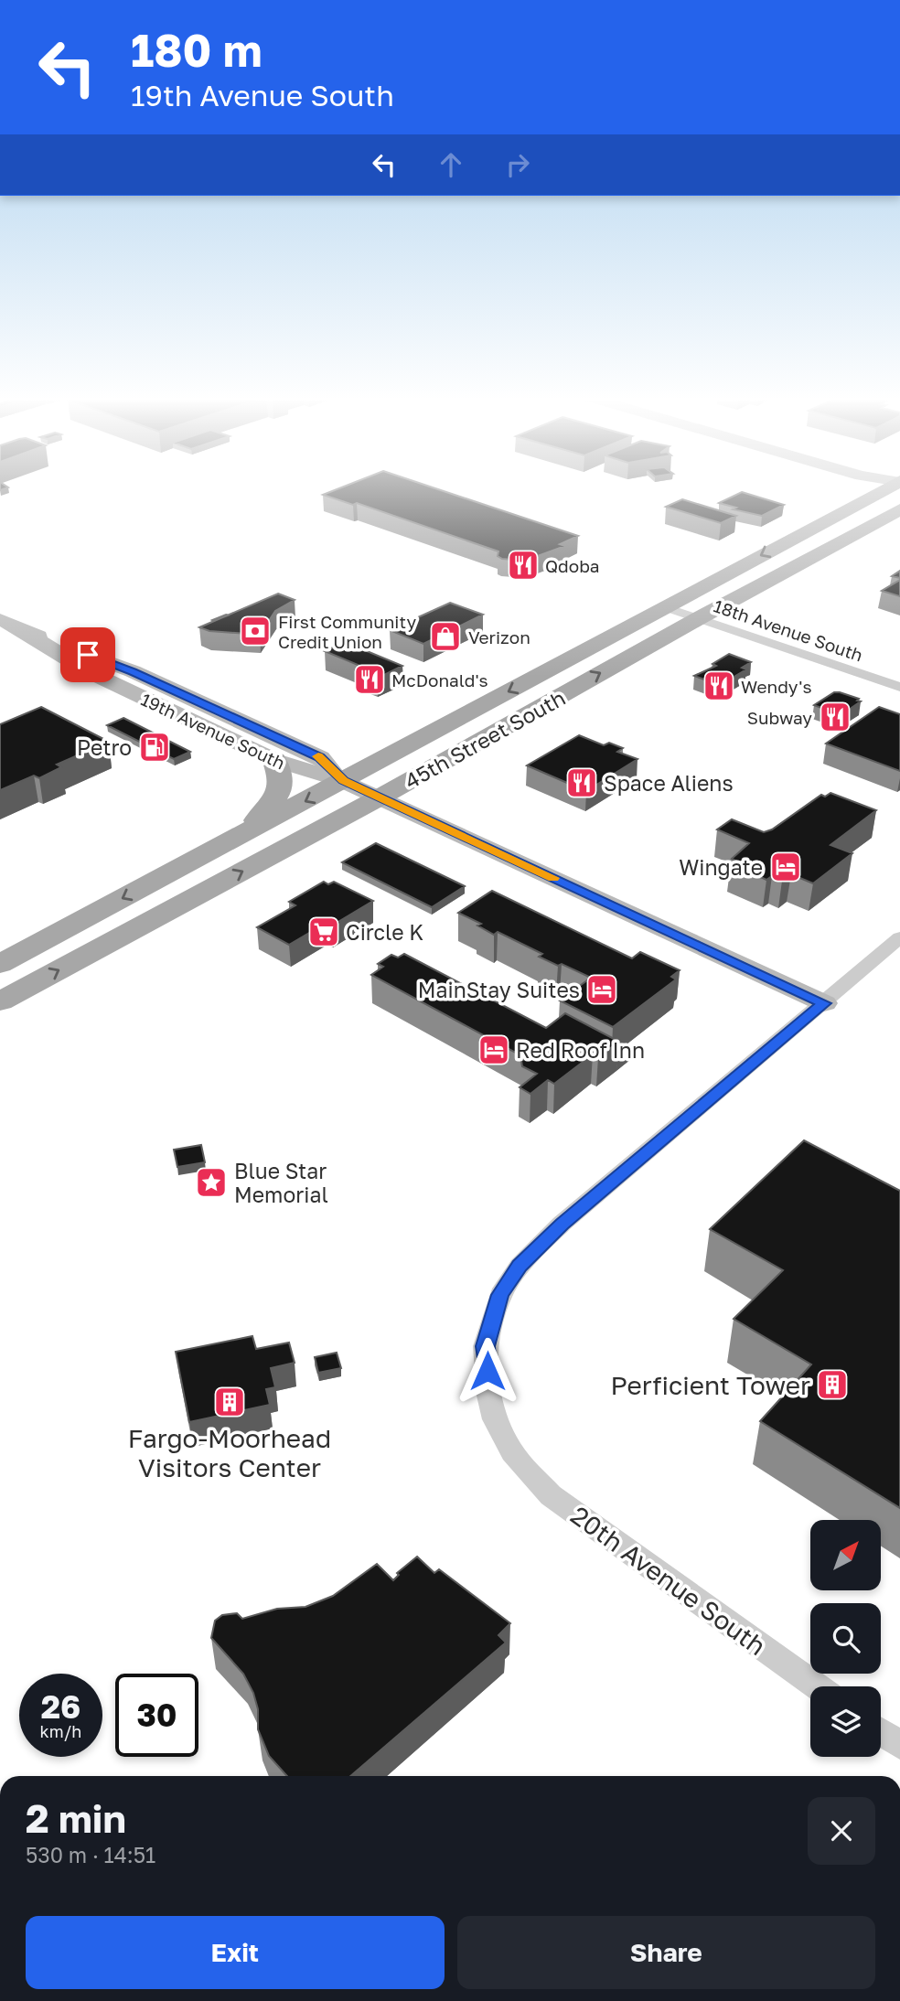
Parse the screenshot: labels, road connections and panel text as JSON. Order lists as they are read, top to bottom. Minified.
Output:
{"streets":{"main road":["45th Street South"],"street":["18th Avenue South","19th Avenue South","20th Avenue South"]},"crossings":[["18th Avenue South","45th Street South"],["19th Avenue South","45th Street South"],["19th Avenue South","20th Avenue South"]],"places":{"restaurant":["Qdoba","McDonald's","Wendy's","Subway","Space Aliens"],"bank":["First Community Credit Union"],"shop":["Verizon"],"fuel station":["Petro"],"hotel":["Wingate","MainStay Suites","Red Roof Inn"],"supermarket":["Circle K"],"place":["Blue Star Memorial"],"building":["Perficient Tower","Fargo-Moorhead Visitors Center"]},"north":"top right","page":{"turn":["180 m","19th Avenue South"],"speed":"26 km/h","limit":"30","heading":["2 min","530 m · 14:51"],"buttons":["Exit","Share"]}}
